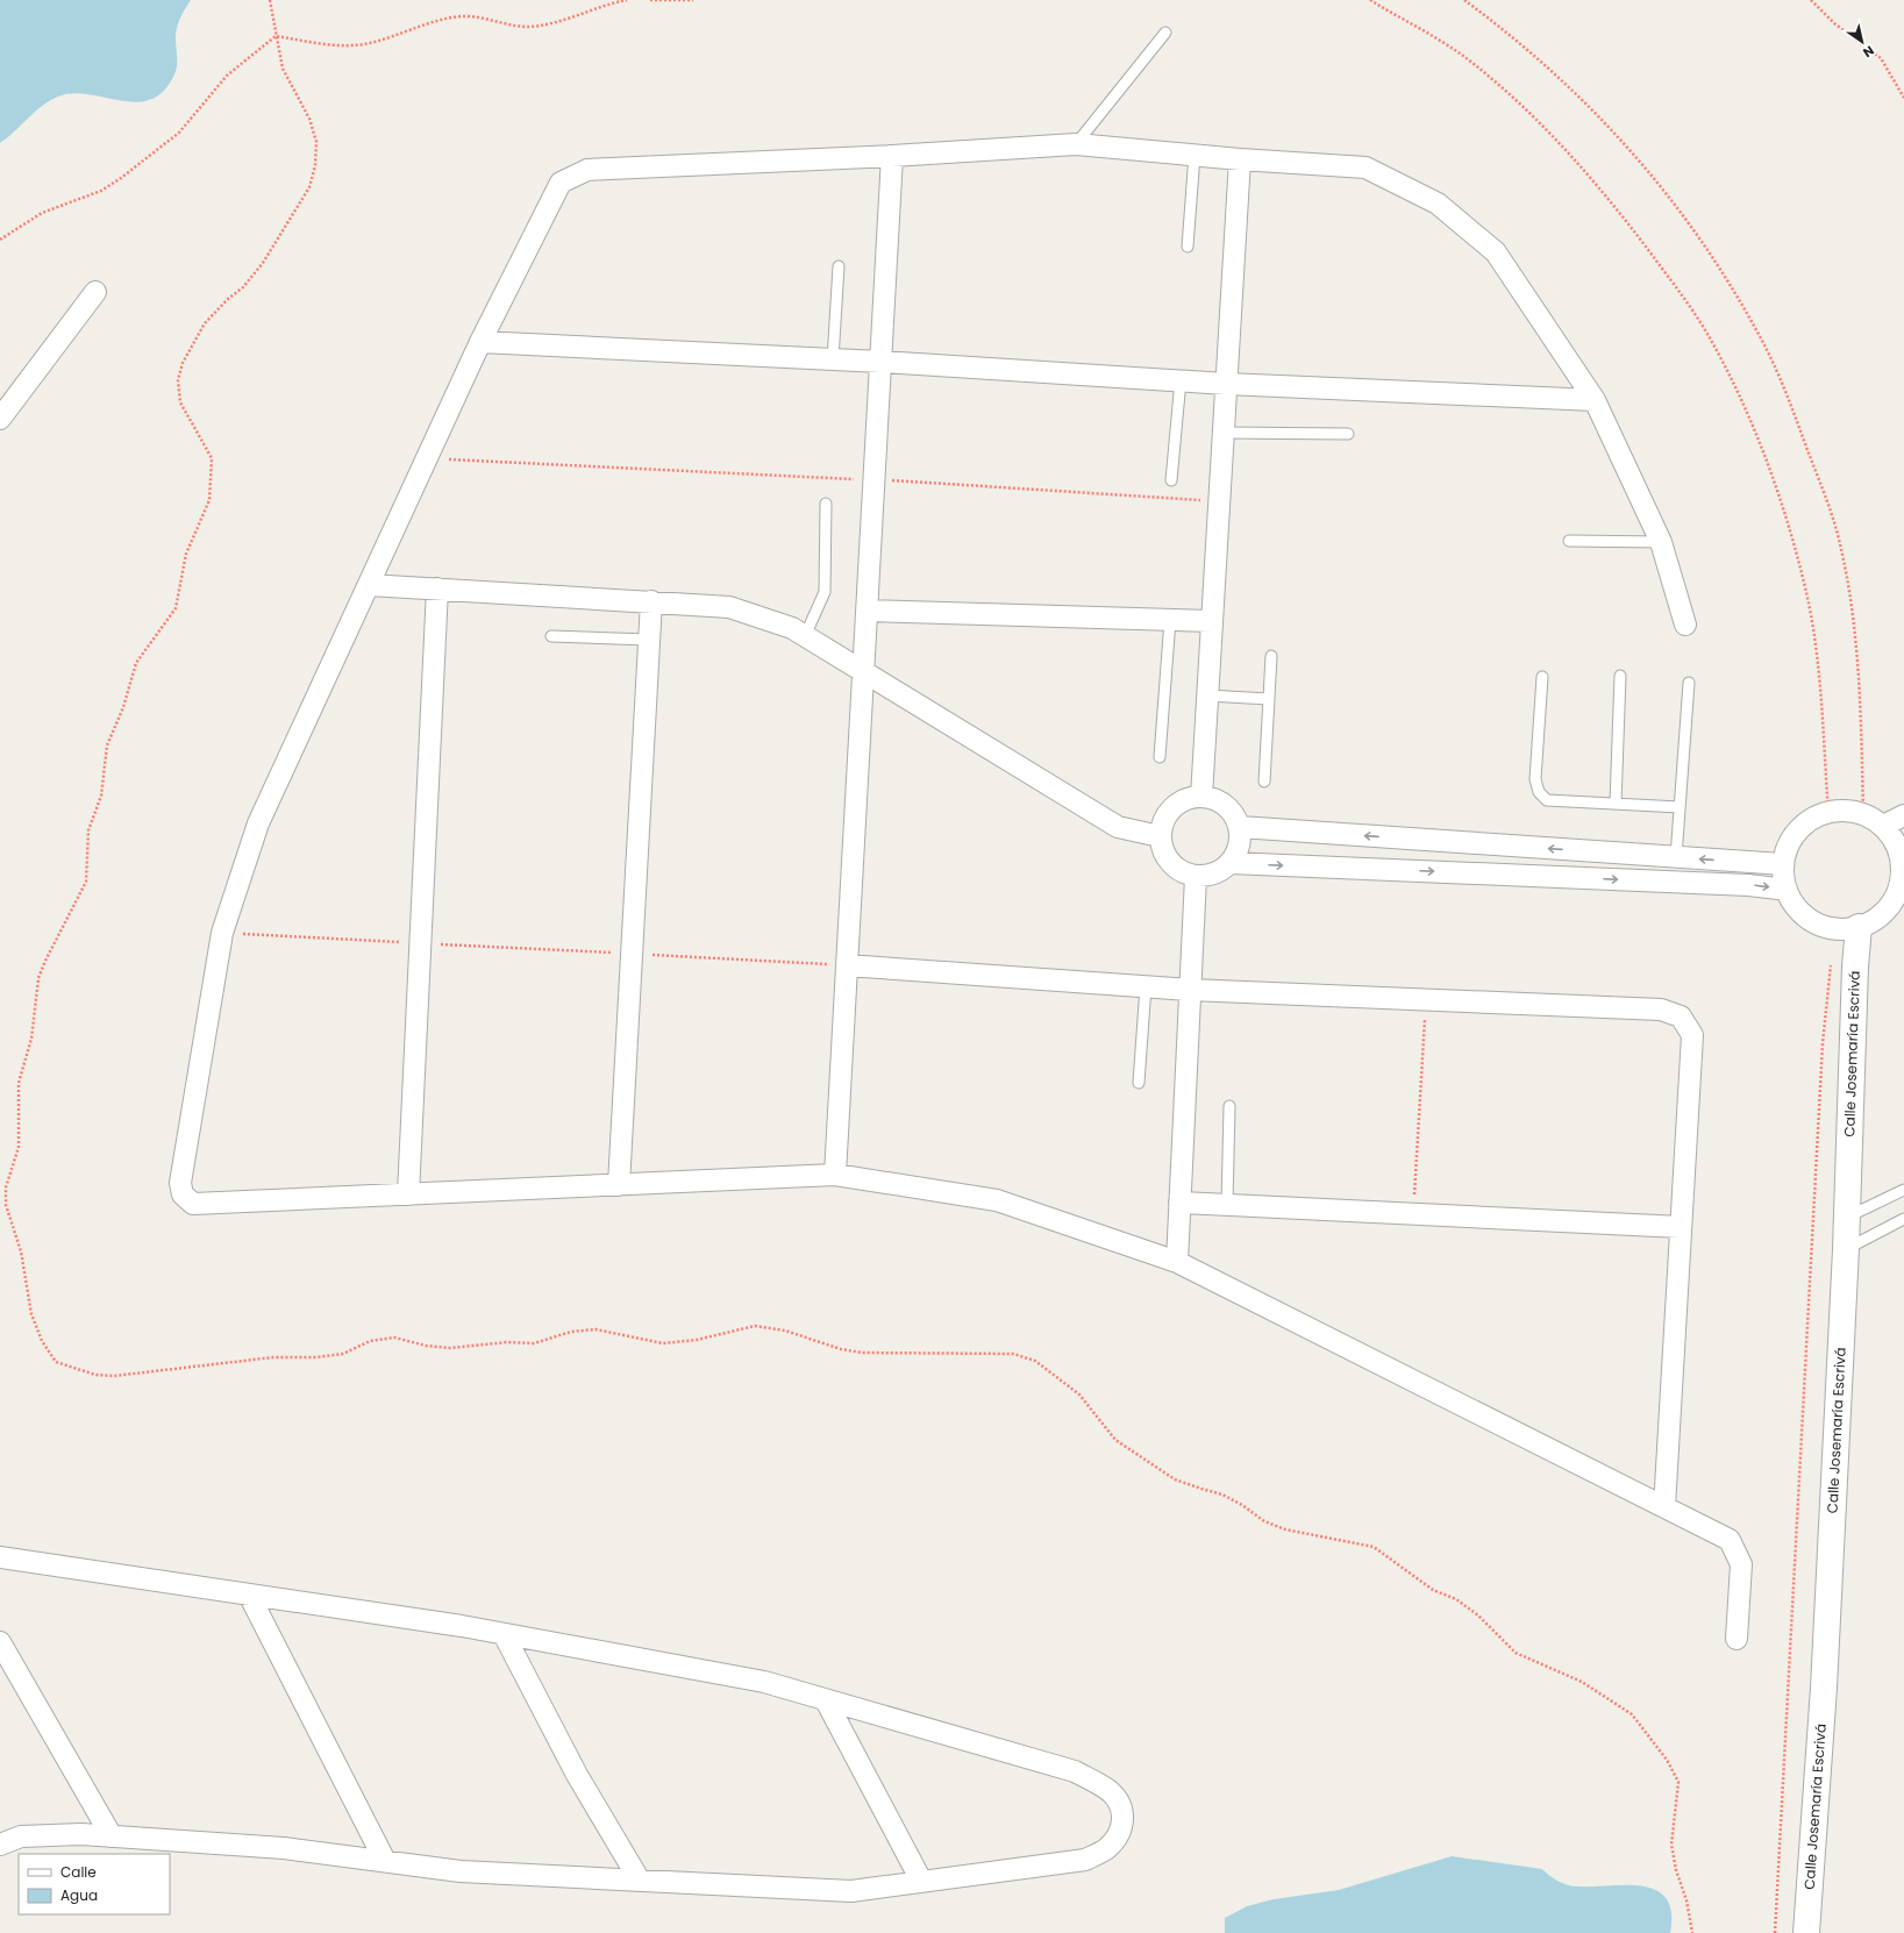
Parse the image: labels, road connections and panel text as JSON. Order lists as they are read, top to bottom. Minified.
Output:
{"streets":{"street":["Calle Josemaría Escrivá"]},"legend":["Calle","Agua"],"north":"bottom right"}
